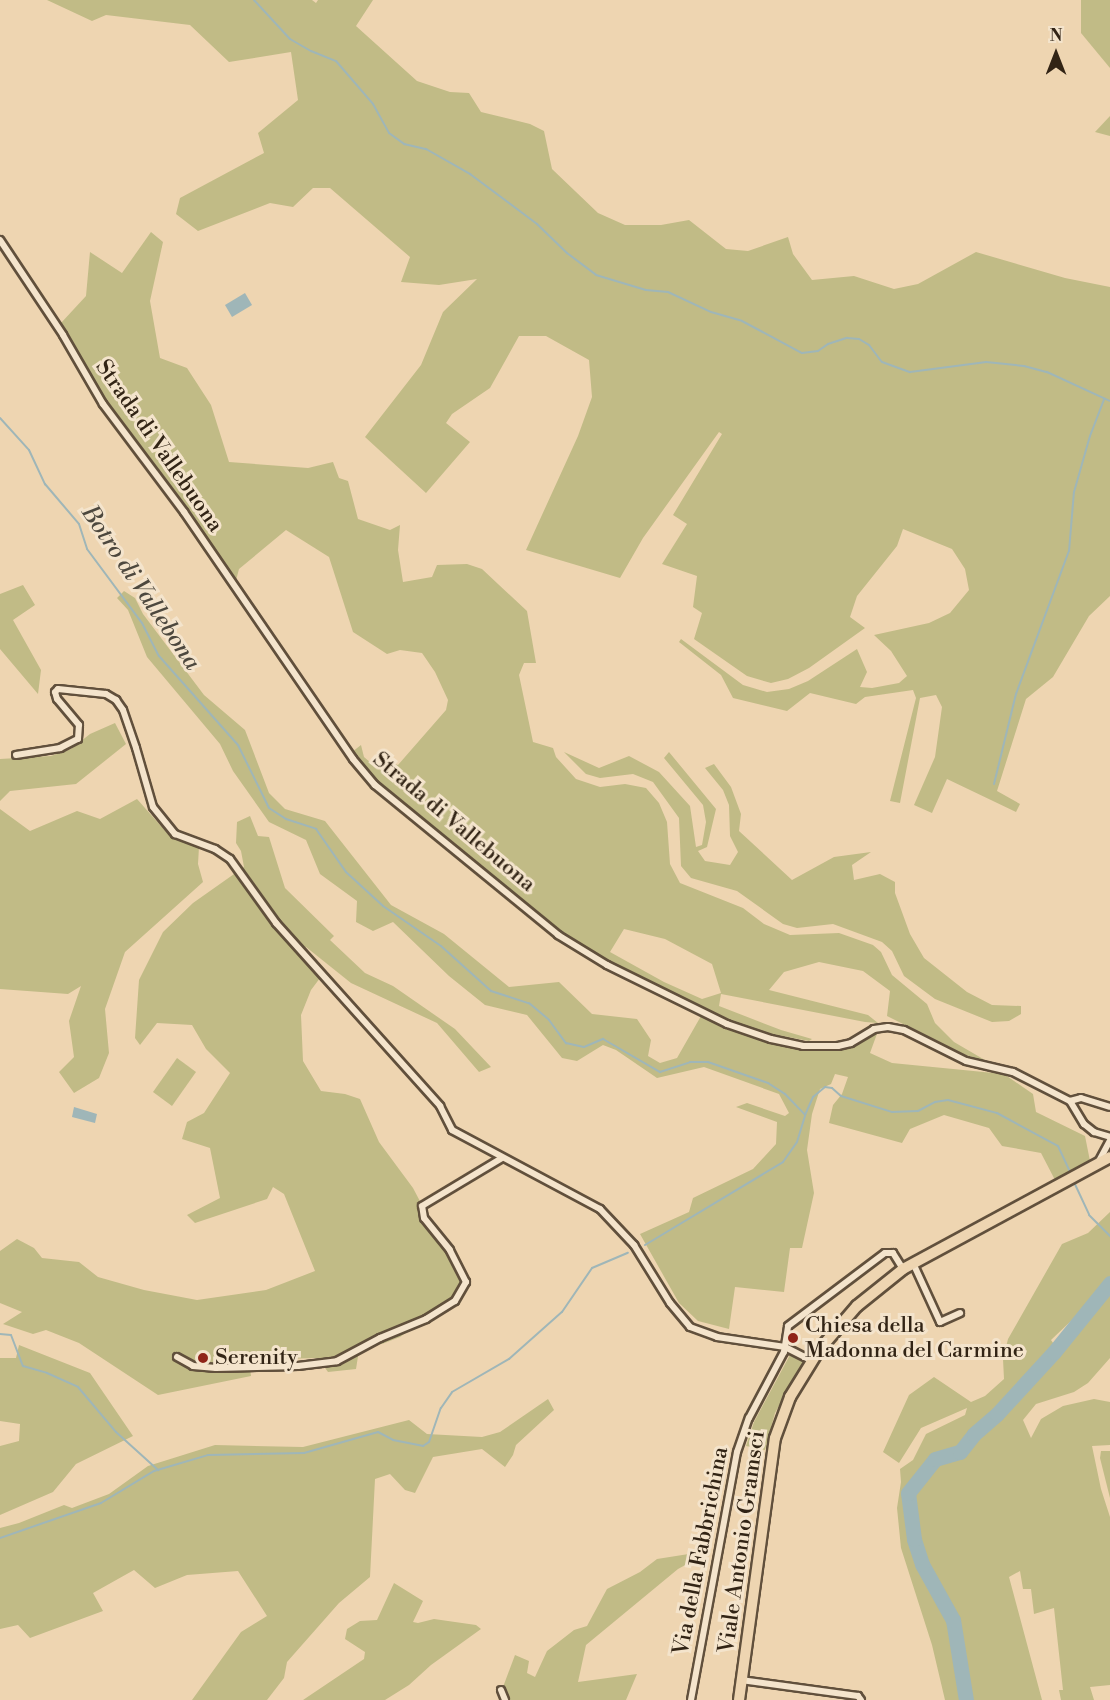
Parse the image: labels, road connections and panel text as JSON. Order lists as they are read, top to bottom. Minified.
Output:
{"streets":{"main road":["Viale Antonio Gramsci"],"street":["Strada di Vallebuona","Via della Fabbrichina"]},"crossings":[["Viale Antonio Gramsci","Via della Fabbrichina"]],"water":["Botro di Vallebona"],"places":["Chiesa della Madonna del Carmine","Serenity"],"north":"top"}
